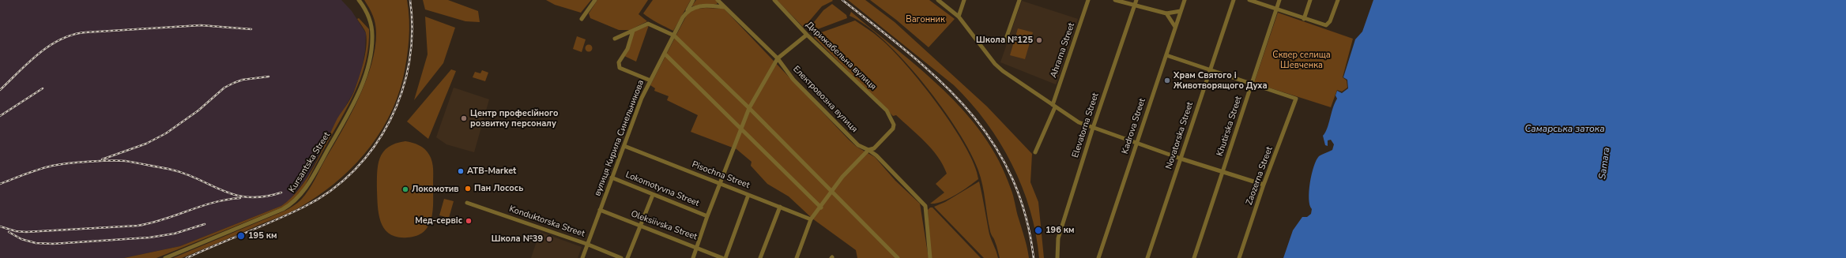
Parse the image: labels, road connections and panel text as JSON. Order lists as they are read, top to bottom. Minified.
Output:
{"streets":{"street":["Ahrarna Street","Дирижабельна вулиця","Електровозна вулиця","Elevatorna Street","Kadrova Street","Khutirska Street","Novatorska Street","вулиця Кирила Синельникова","Kursantska Street","Pisochna Street","Zaozerna Street","Lokomotyvna Street","Konduktorska Street","Oleksiivska Street"]},"crossings":[["Дирижабельна вулиця","Електровозна вулиця"],["Khutirska Street","Zaozerna Street"],["вулиця Кирила Синельникова","Pisochna Street"],["вулиця Кирила Синельникова","Lokomotyvna Street"],["вулиця Кирила Синельникова","Konduktorska Street"],["вулиця Кирила Синельникова","Oleksiivska Street"]],"water":["Самарська затока","Samara"],"parks":["Вагонник","Сквер селища Шевченка"],"places":["Школа №125","Храм Святого і Животворящого Духа","Центр професійного розвитку персоналу","ATB-Market","Пан Лосось","Локомотив","Мед-сервіс","196 км","195 км","Школа №39"]}
